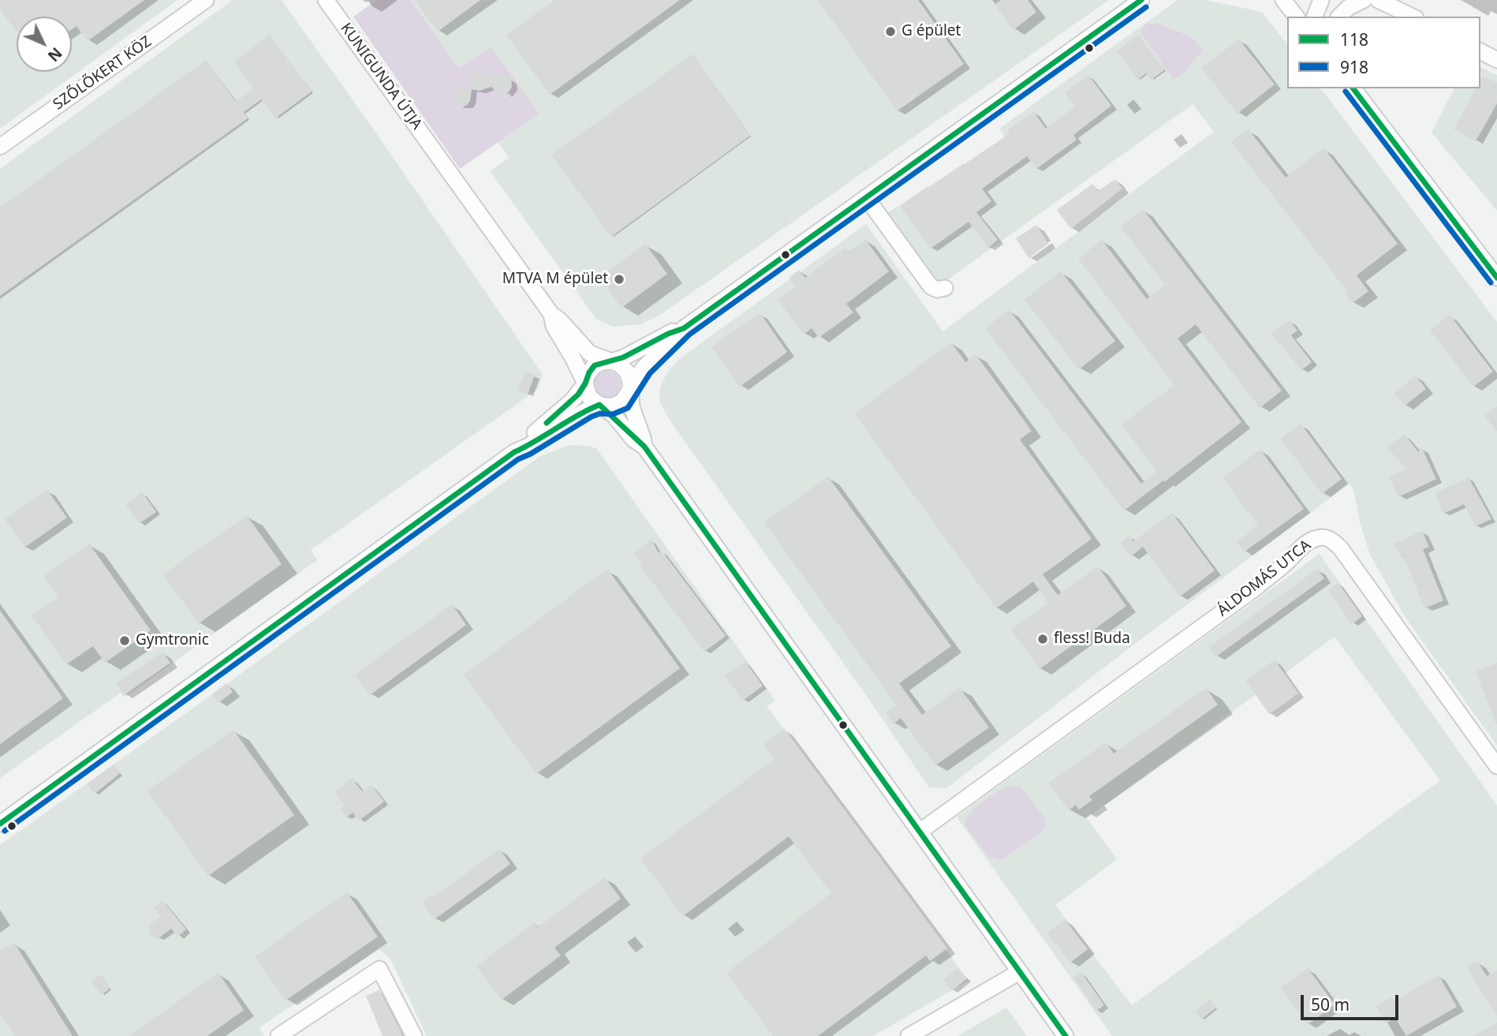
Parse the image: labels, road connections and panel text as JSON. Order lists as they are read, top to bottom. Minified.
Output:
{"streets":{"street":["SZŐLŐKERT KÖZ","KUNIGUNDA ÚTJA","ÁLDOMÁS UTCA"]},"crossings":[["KUNIGUNDA ÚTJA","ÁLDOMÁS UTCA"]],"places":["G épület","MTVA M épület","fless! Buda","Gymtronic"],"lines":["transit line 118","transit line 918"],"legend":["118","918"],"scale_bar":"50 m","north":"bottom right"}
